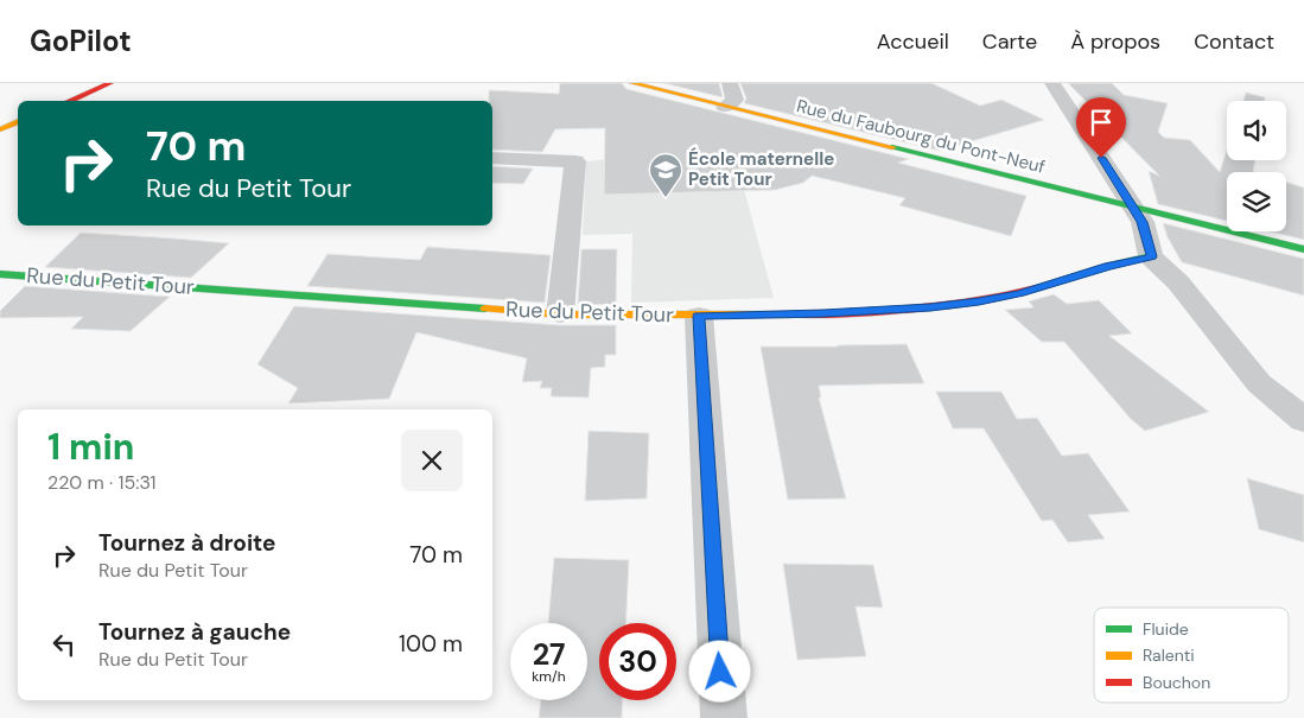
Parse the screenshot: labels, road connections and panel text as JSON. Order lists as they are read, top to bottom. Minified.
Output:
{"streets":{"street":["Rue du Faubourg du Pont-Neuf","Rue du Petit Tour"]},"places":{"school or university":["École maternelle Petit Tour"]},"legend":["Fluide","Ralenti","Bouchon"],"page":{"header":"GoPilot","nav":["Accueil","Carte","À propos","Contact"],"turn":["70 m","Rue du Petit Tour"],"heading":["1 min","220 m · 15:31"],"list":[{"name":"Tournez à droite","note":"Rue du Petit Tour","value":"70 m"},{"name":"Tournez à gauche","note":"Rue du Petit Tour","value":"100 m"}],"speed":"27 km/h","limit":"30"}}
